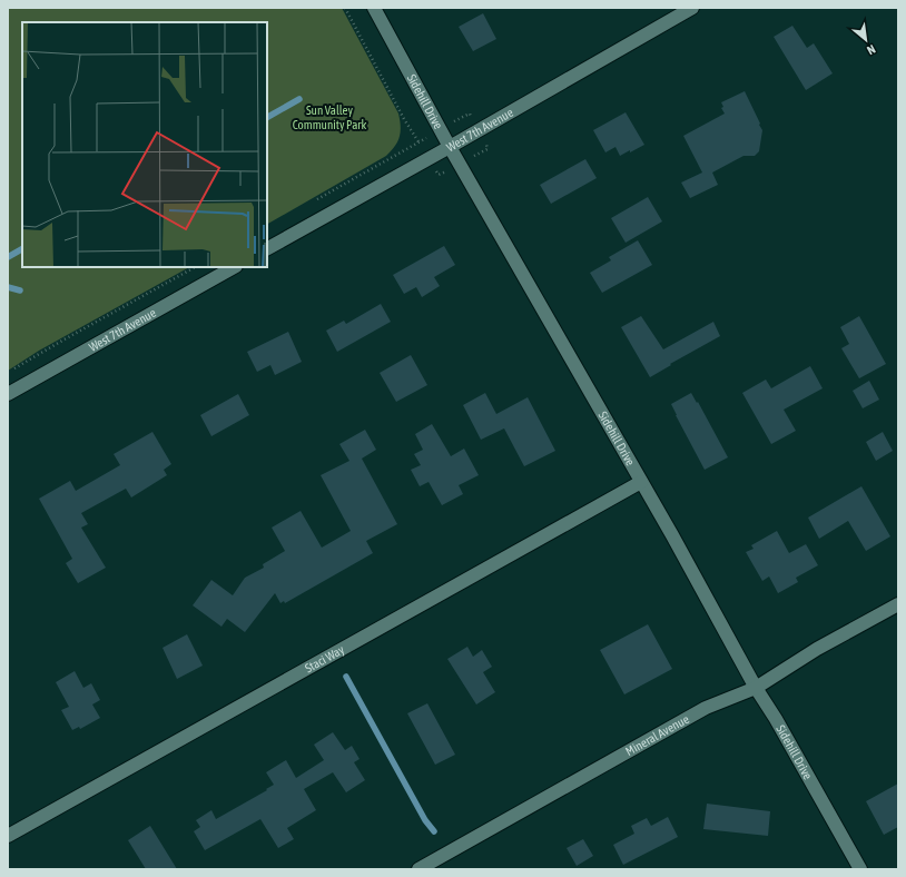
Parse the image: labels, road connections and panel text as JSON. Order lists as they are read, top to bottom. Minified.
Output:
{"streets":{"street":["Sidehill Drive","West 7th Avenue","Staci Way","Mineral Avenue"]},"crossings":[["Sidehill Drive","West 7th Avenue"],["Sidehill Drive","Staci Way"],["Sidehill Drive","Mineral Avenue"]],"parks":["Sun Valley Community Park"],"north":"bottom right"}
